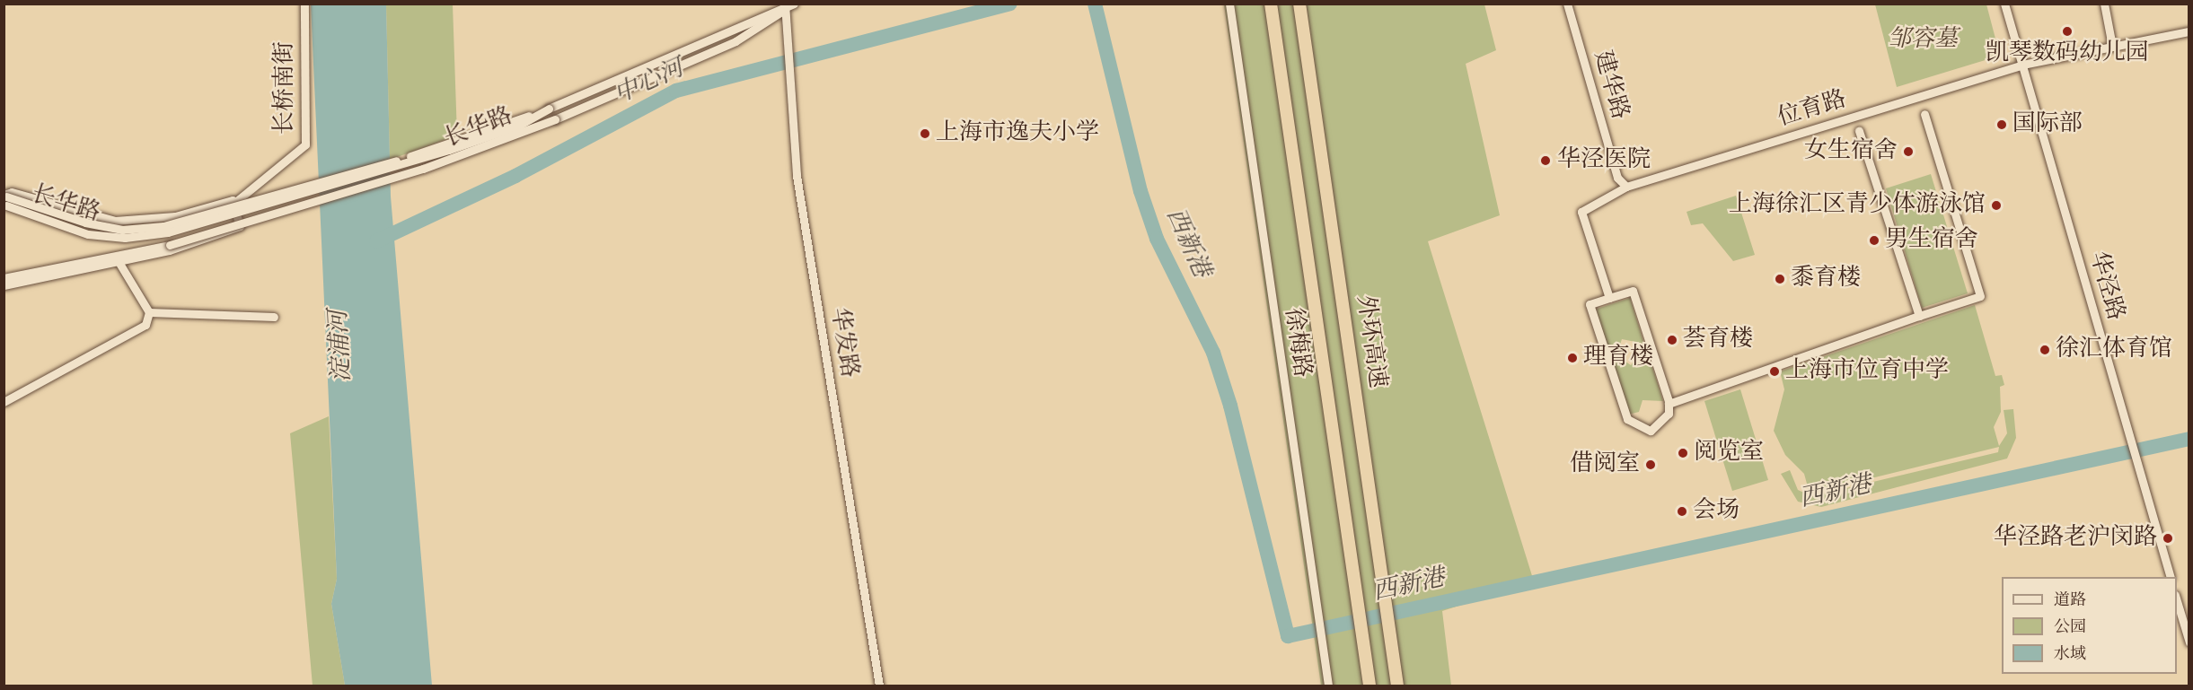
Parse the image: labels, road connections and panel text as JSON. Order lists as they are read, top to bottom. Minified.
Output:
{"streets":{"highway":["外环高速"],"street":["建华路","长桥南街","位育路","长华路","华泾路","华发路","徐梅路"]},"crossings":[["建华路","位育路"],["位育路","华泾路"],["长华路","华发路"]],"water":["中心河","西新港","淀浦河"],"parks":["邹容墓"],"places":["凯琴数码幼儿园","国际部","上海市逸夫小学","女生宿舍","华泾医院","上海徐汇区青少体游泳馆","男生宿舍","黍育楼","荟育楼","徐汇体育馆","理育楼","上海市位育中学","阅览室","借阅室","会场","华泾路老沪闵路"],"legend":["道路","公园","水域"]}
